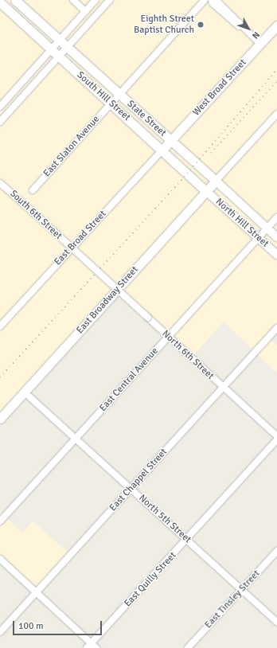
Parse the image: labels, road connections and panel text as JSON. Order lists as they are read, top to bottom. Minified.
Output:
{"streets":{"main road":["West Broad Street","South Hill Street","State Street","East Broadway Street"],"street":["East Slaton Avenue","South 6th Street","North Hill Street","East Broad Street","North 6th Street","East Central Avenue","East Chappel Street","North 5th Street","East Quilly Street","East Tinsley Street"]},"crossings":[["West Broad Street","South Hill Street"],["West Broad Street","State Street"],["West Broad Street","East Broad Street"],["South Hill Street","East Slaton Avenue"],["South Hill Street","North Hill Street"],["South Hill Street","East Broad Street"],["South Hill Street","East Broadway Street"],["State Street","East Slaton Avenue"],["State Street","East Broadway Street"],["State Street","East Central Avenue"],["South 6th Street","North 6th Street"],["North Hill Street","East Broadway Street"],["North Hill Street","East Central Avenue"],["East Broadway Street","North 5th Street"],["North 6th Street","East Central Avenue"],["North 6th Street","East Chappel Street"],["East Central Avenue","North 5th Street"],["East Chappel Street","North 5th Street"],["North 5th Street","East Quilly Street"],["North 5th Street","East Tinsley Street"]],"places":["Eighth Street Baptist Church"],"scale_bar":"100 m","north":"bottom right"}
